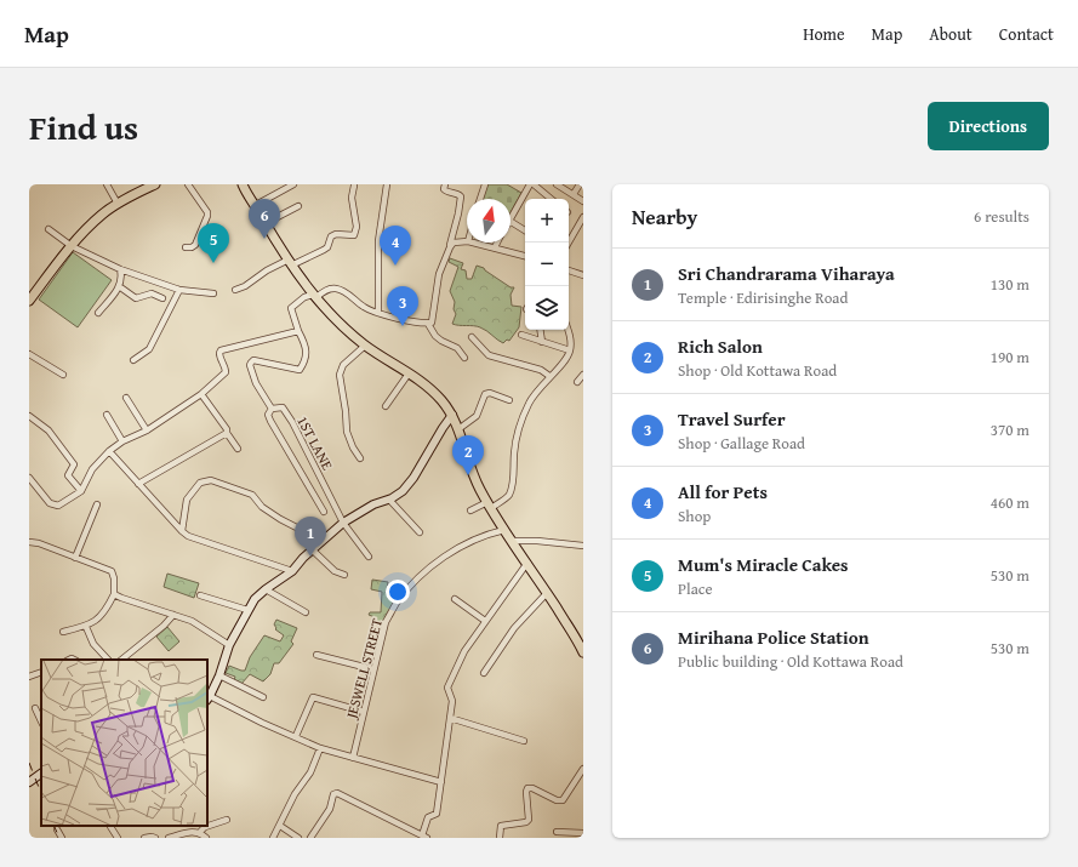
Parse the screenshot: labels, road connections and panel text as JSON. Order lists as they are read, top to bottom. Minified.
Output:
{"streets":{"street":["1ST LANE","JESWELL STREET"]},"north":"top","page":{"header":"Map","nav":["Home","Map","About","Contact"],"title":"Find us","buttons":"Directions","heading":["Nearby","6 results"],"map_buttons":["+","−"],"pins":["6","5","4","3","2","1"],"list":[{"mark":"1","name":"Sri Chandrarama Viharaya","note":"Temple · Edirisinghe Road","value":"130 m"},{"mark":"2","name":"Rich Salon","note":"Shop · Old Kottawa Road","value":"190 m"},{"mark":"3","name":"Travel Surfer","note":"Shop · Gallage Road","value":"370 m"},{"mark":"4","name":"All for Pets","note":"Shop","value":"460 m"},{"mark":"5","name":"Mum's Miracle Cakes","note":"Place","value":"530 m"},{"mark":"6","name":"Mirihana Police Station","note":"Public building · Old Kottawa Road","value":"530 m"}]}}
